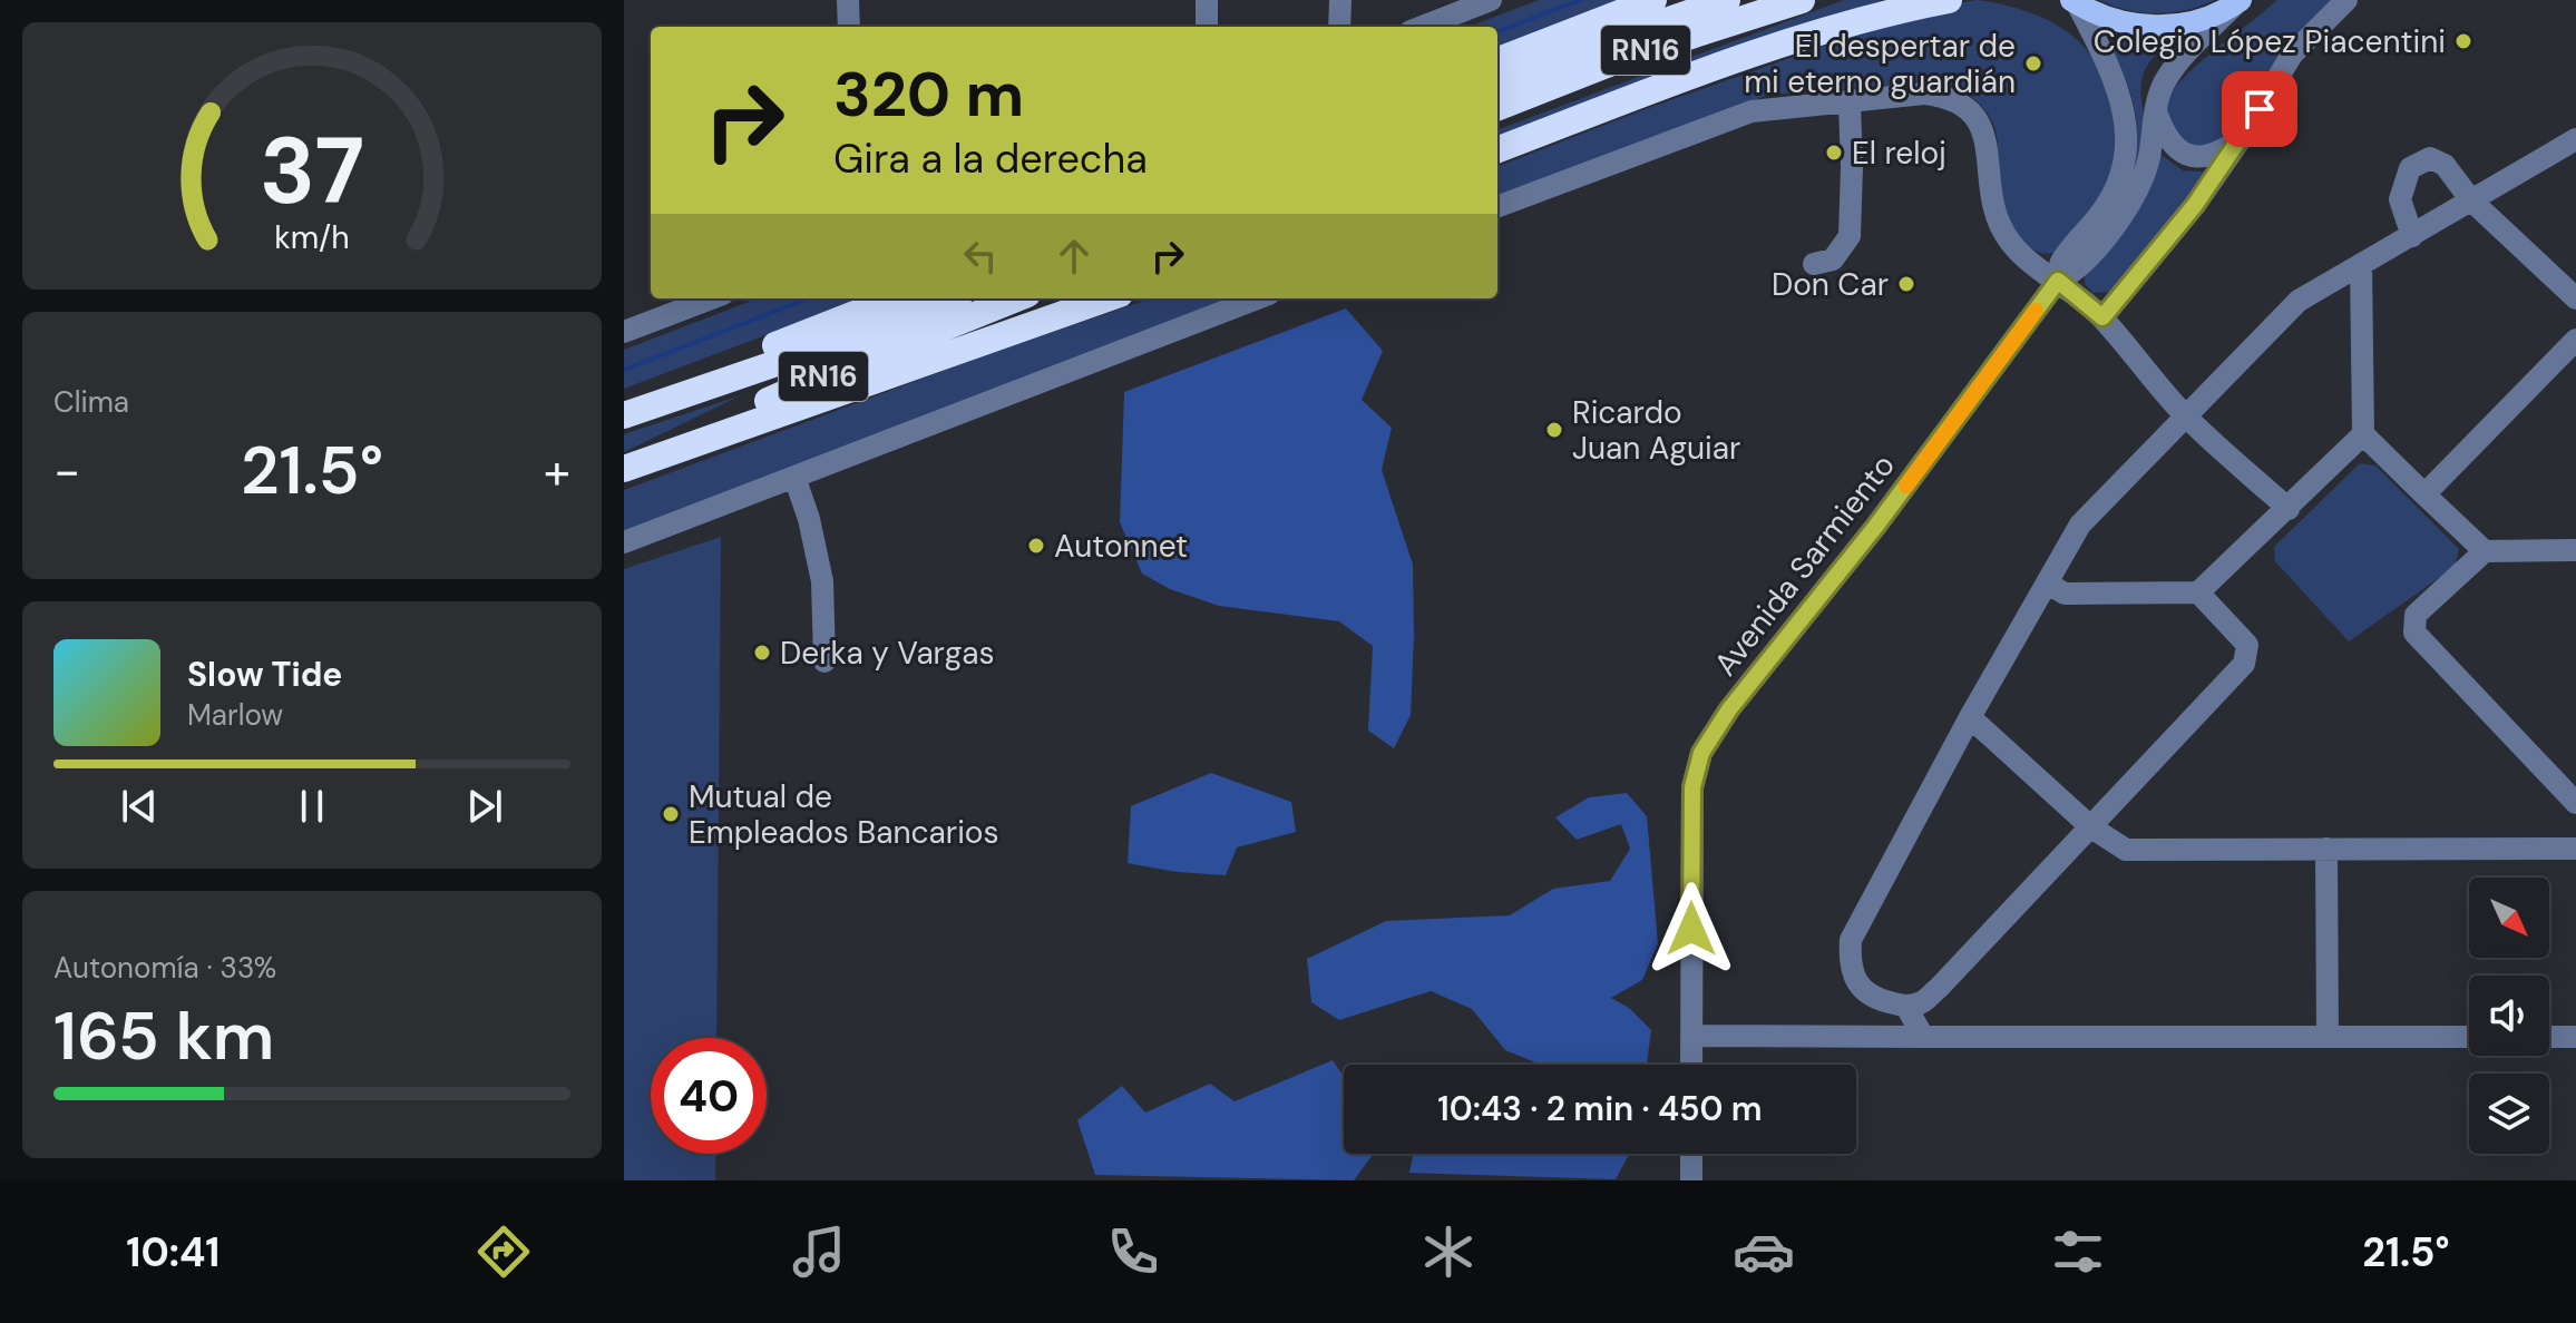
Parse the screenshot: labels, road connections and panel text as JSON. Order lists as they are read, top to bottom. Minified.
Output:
{"streets":{"highway":["RN16"],"street":["Avenida Sarmiento"]},"places":["Colegio López Piacentini","El despertar de mi eterno guardián","El reloj","Don Car","Ricardo Juan Aguiar","Autonnet","Derka y Vargas","Mutual de Empleados Bancarios"],"north":"bottom right","page":{"turn":["320 m","Gira a la derecha"],"tile":["Clima",["Autonomía · 33%","165 km"]],"heat":["−","21.5°","+"],"song":["Slow Tide","Marlow"],"limit":"40","trip":"10:43 · 2 min · 450 m","tabs":["10:41","21.5°"],"gauge":["37","km/h"]}}
